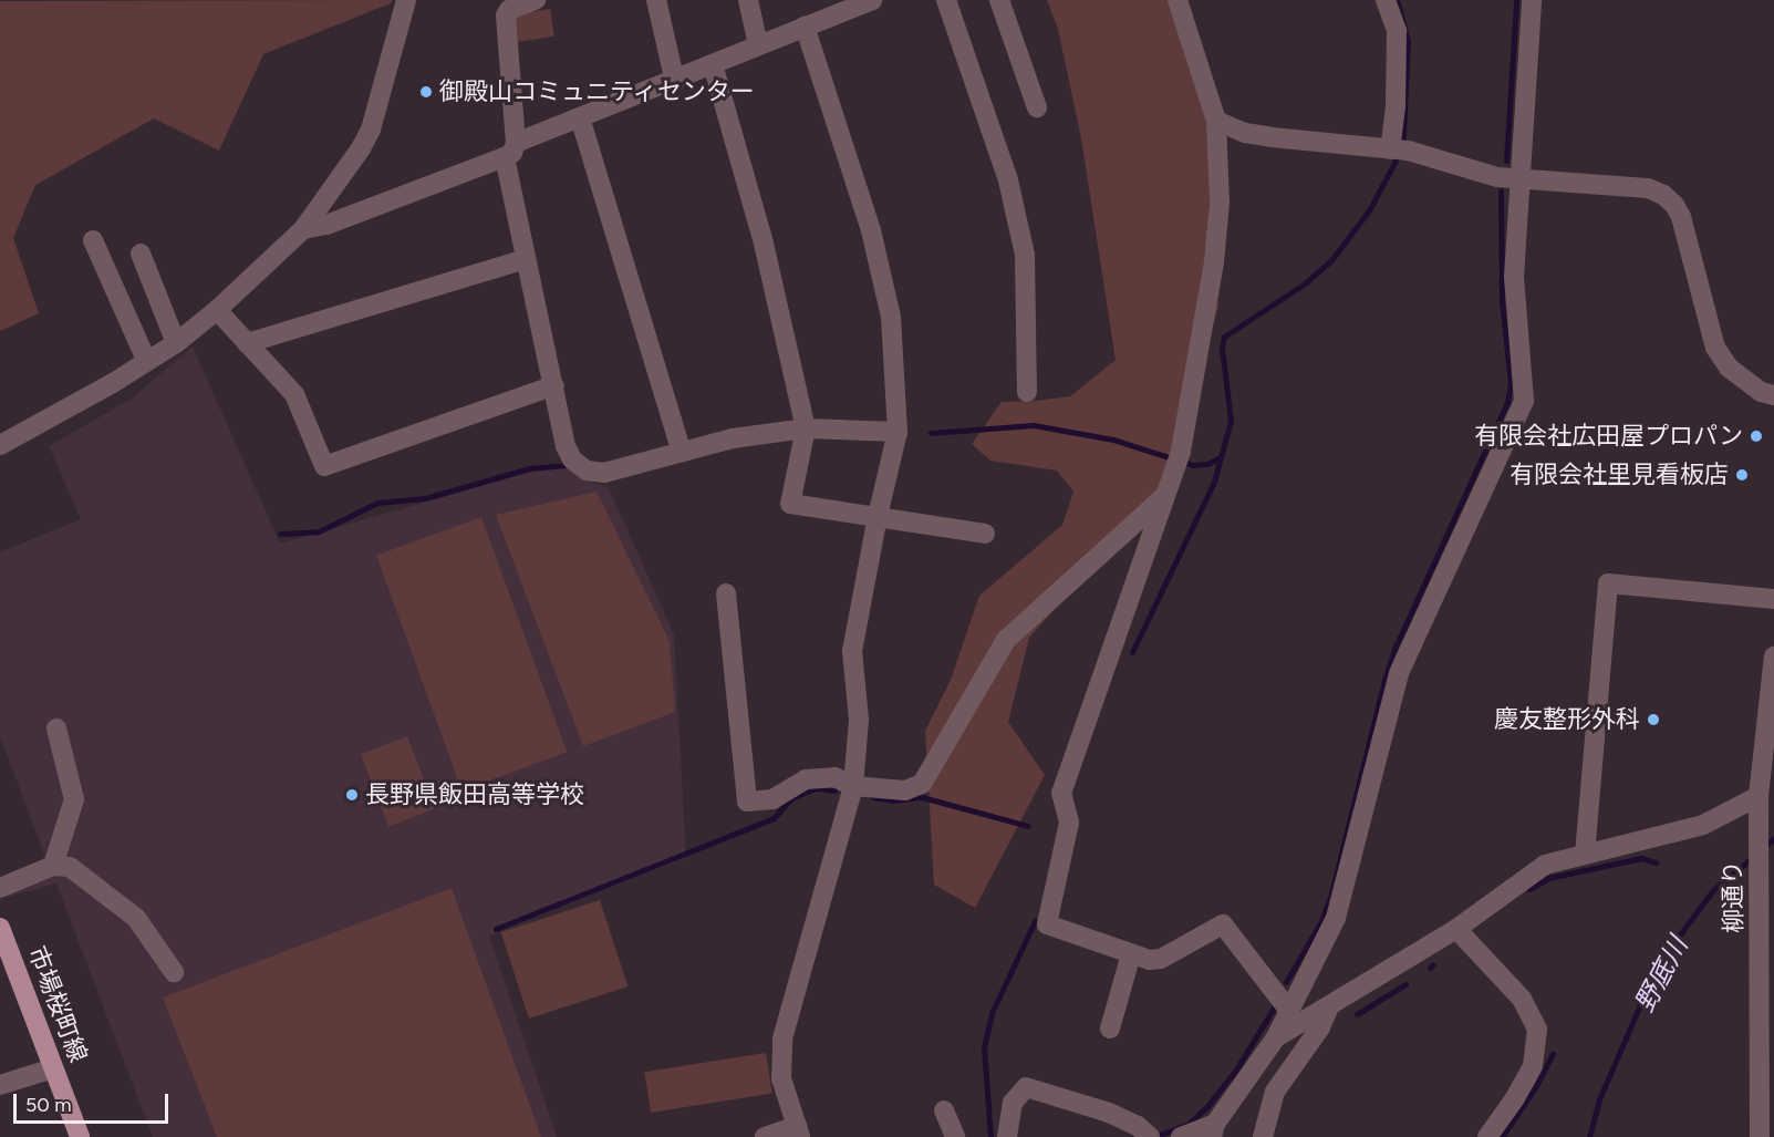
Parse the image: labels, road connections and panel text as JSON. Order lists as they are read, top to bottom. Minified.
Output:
{"streets":{"main road":["市場桜町線"],"street":["柳通り"]},"water":["野底川"],"places":["御殿山コミュニティセンター","有限会社広田屋プロパン","有限会社里見看板店","慶友整形外科","長野県飯田高等学校"],"scale_bar":"50 m"}
